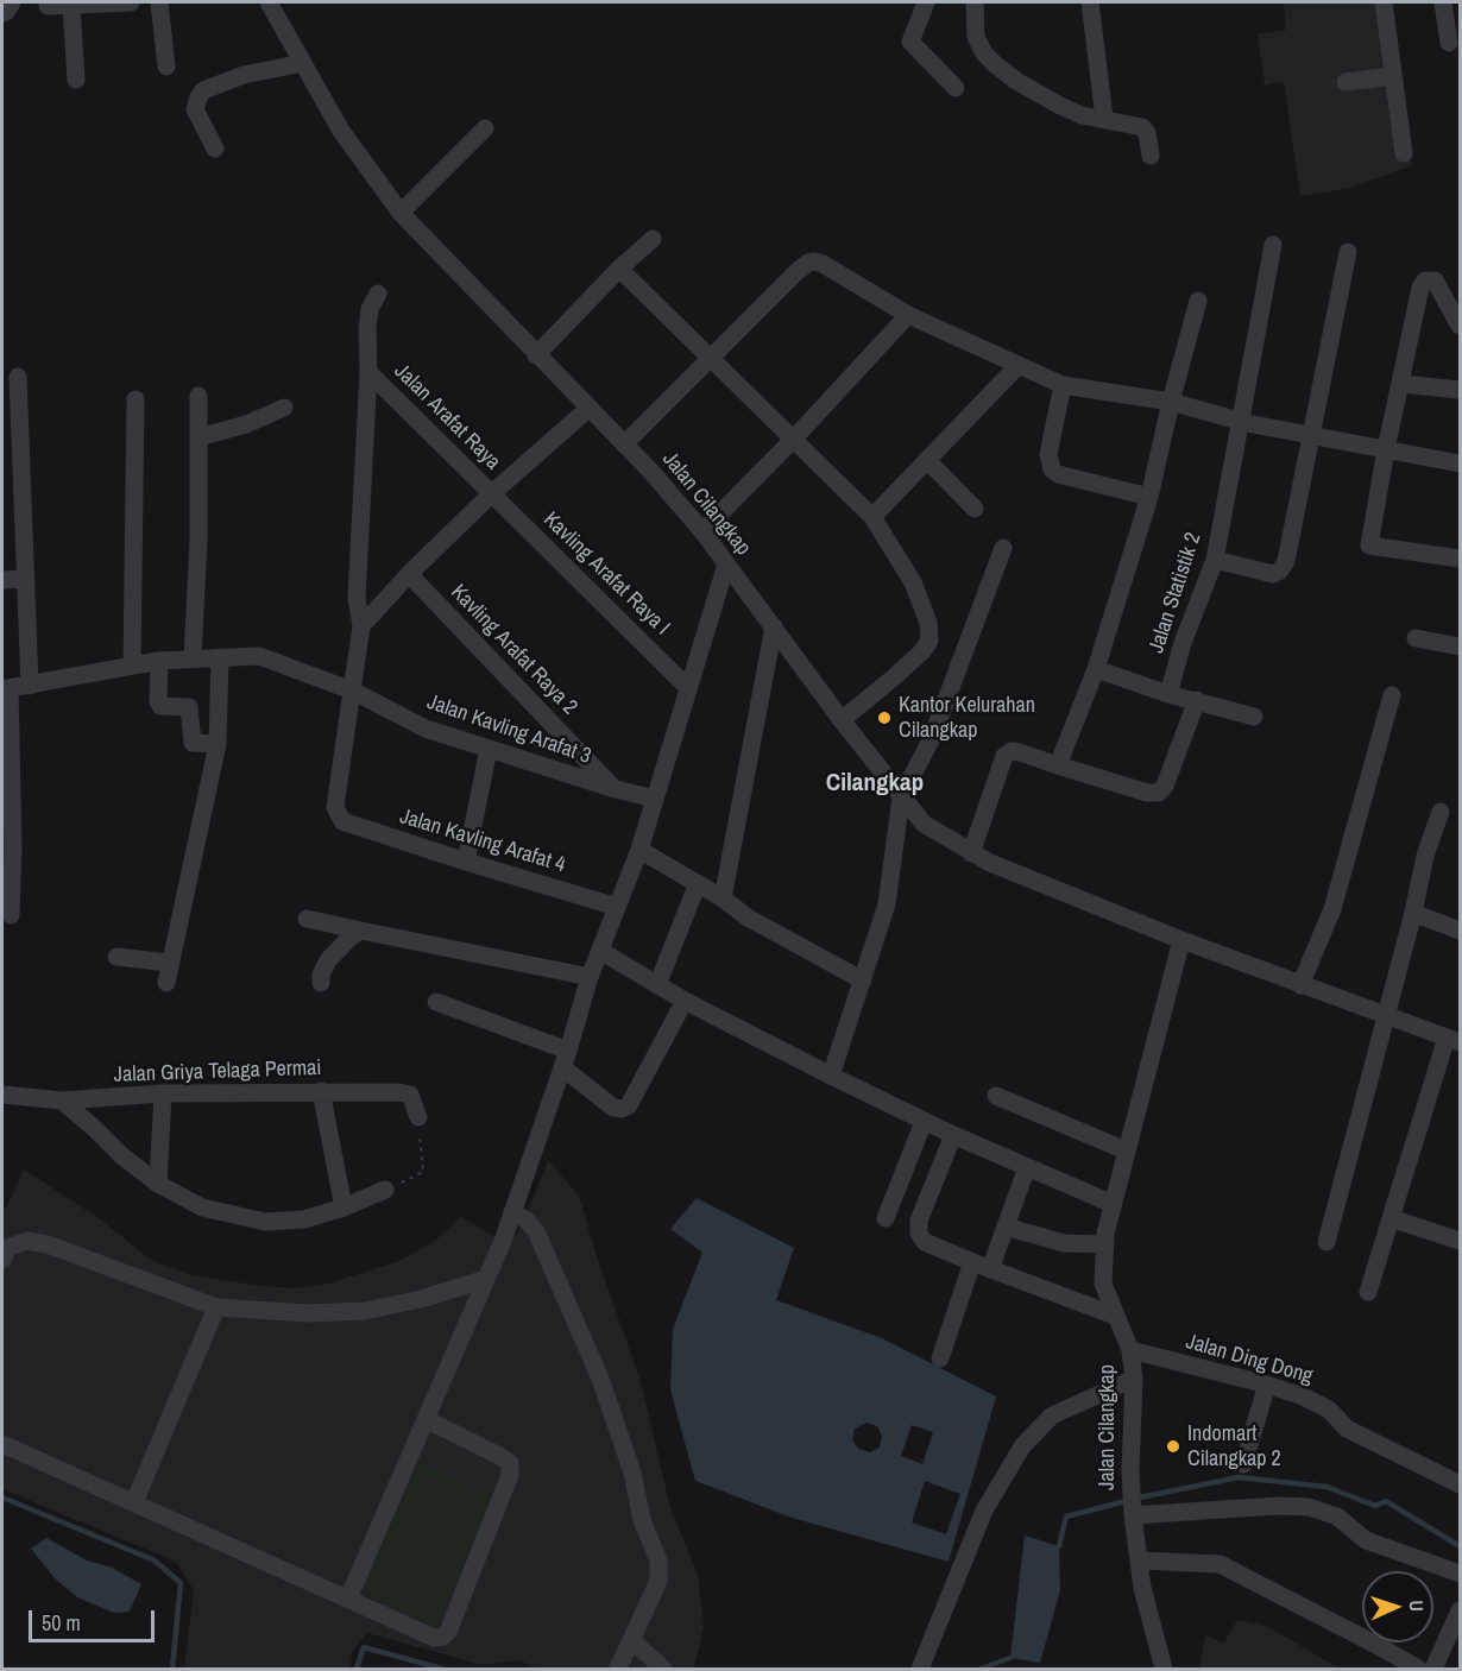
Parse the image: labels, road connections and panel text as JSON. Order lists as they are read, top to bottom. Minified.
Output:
{"streets":{"street":["Jalan Arafat Raya","Jalan Cilangkap","Kavling Arafat Raya I","Jalan Statistik 2","Kavling Arafat Raya 2","Jalan Kavling Arafat 3","Jalan Kavling Arafat 4","Jalan Griya Telaga Permai","Jalan Ding Dong"]},"crossings":[["Jalan Arafat Raya","Kavling Arafat Raya I"],["Jalan Cilangkap","Jalan Ding Dong"],["Kavling Arafat Raya 2","Jalan Kavling Arafat 3"],["Jalan Kavling Arafat 3","Jalan Kavling Arafat 4"]],"districts":["Cilangkap"],"places":["Kantor Kelurahan Cilangkap","Indomart Cilangkap 2"],"scale_bar":"50 m","north":"right"}
